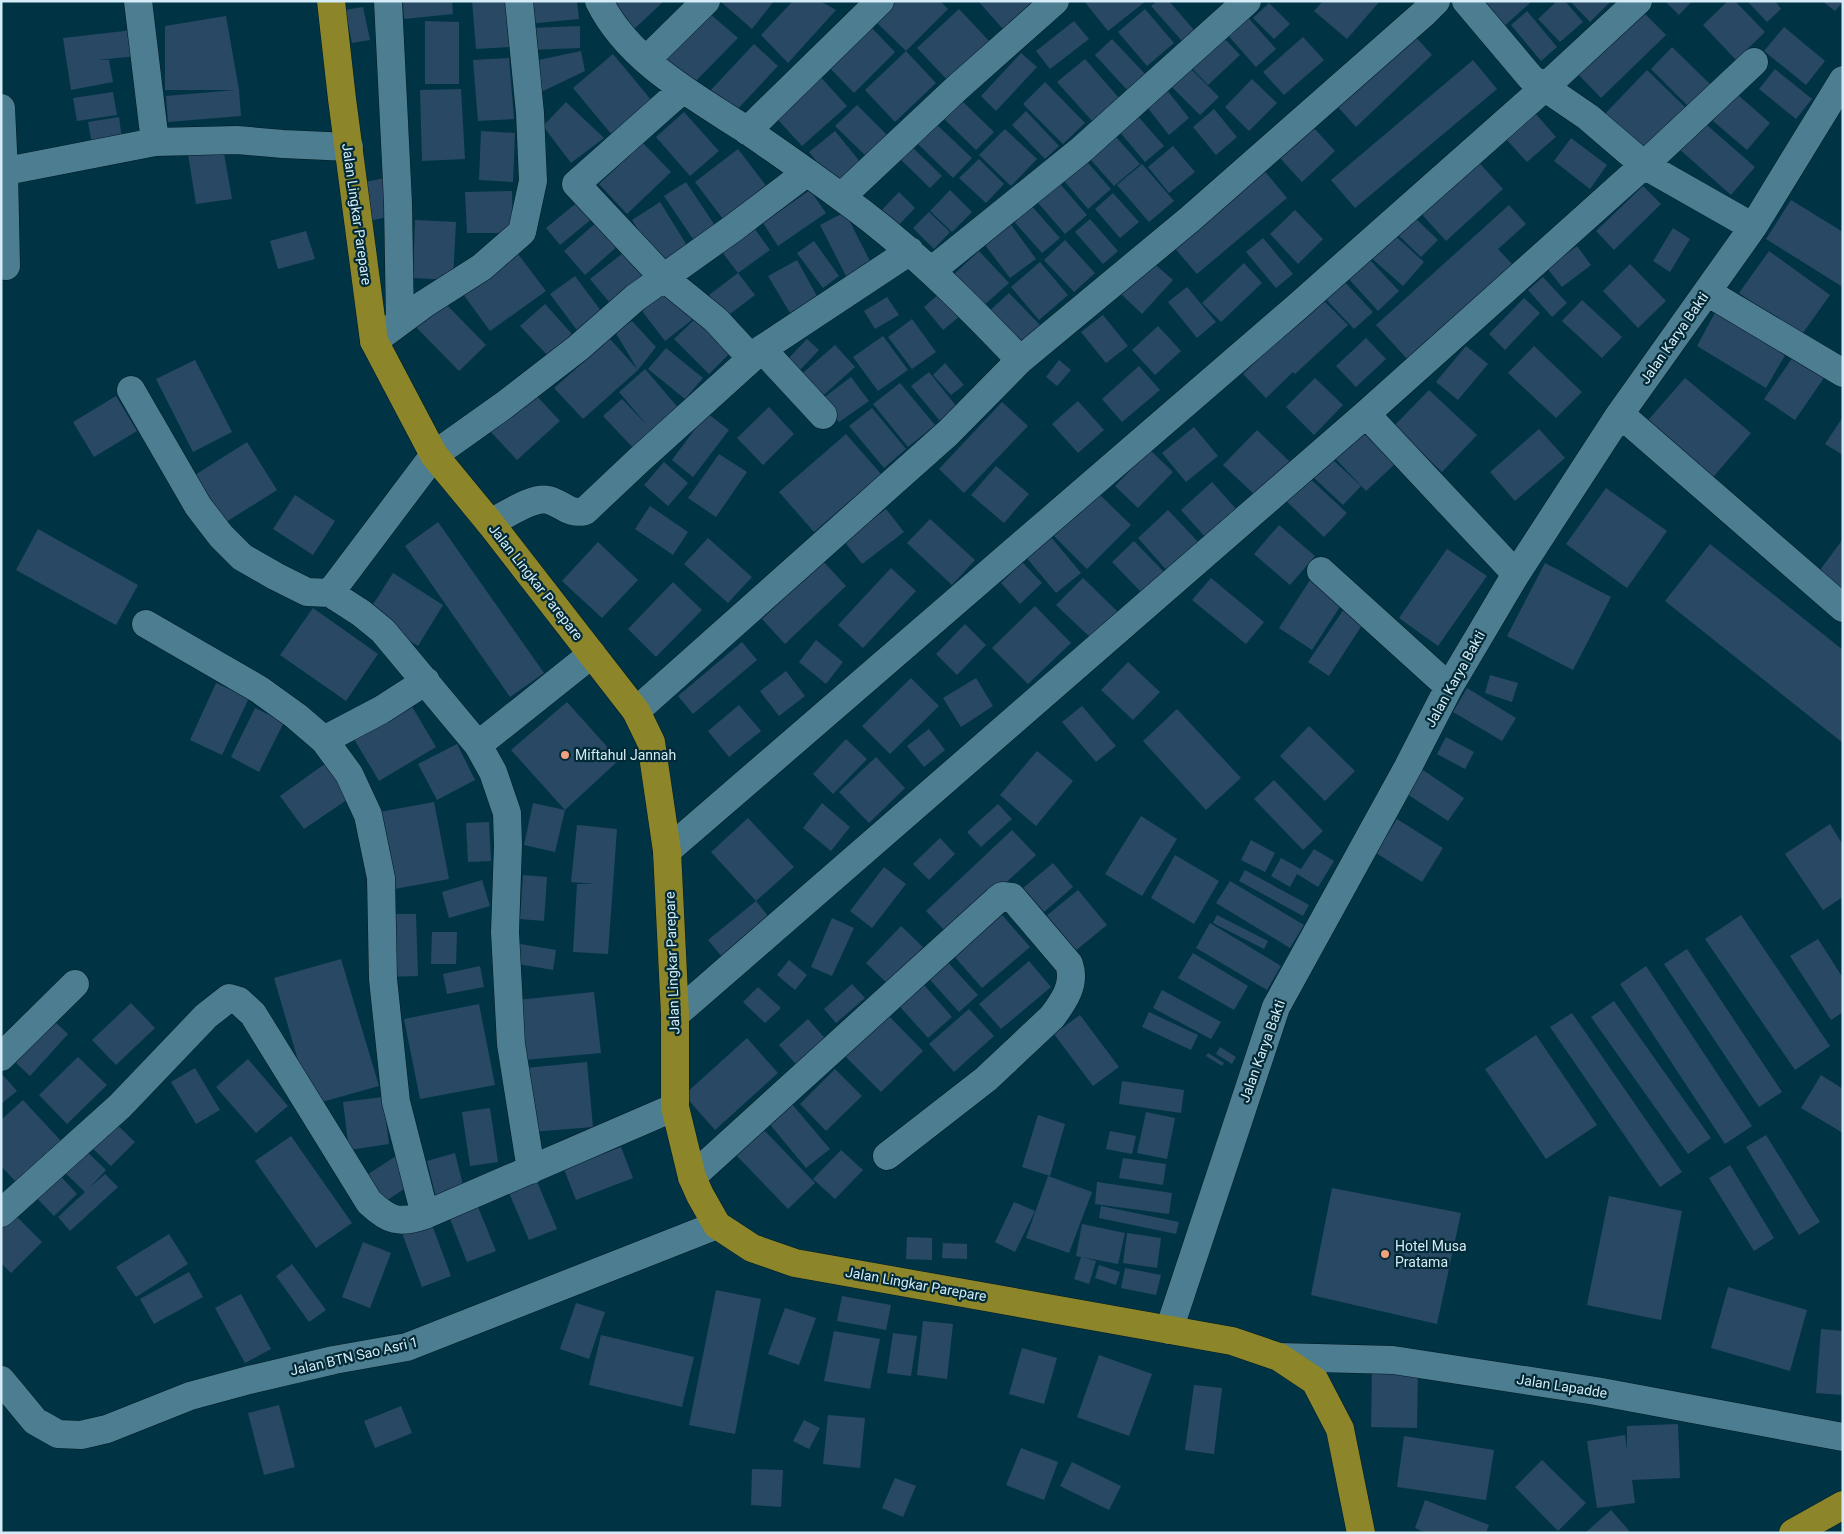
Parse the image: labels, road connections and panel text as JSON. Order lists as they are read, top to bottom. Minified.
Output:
{"streets":{"highway":["Jalan Lingkar Parepare"],"street":["Jalan Karya Bakti","Jalan BTN Sao Asri 1","Jalan Lapadde"]},"crossings":[["Jalan Lingkar Parepare","Jalan Karya Bakti"],["Jalan Lingkar Parepare","Jalan BTN Sao Asri 1"],["Jalan Lingkar Parepare","Jalan Lapadde"]],"places":["Miftahul Jannah","Hotel Musa Pratama"]}
